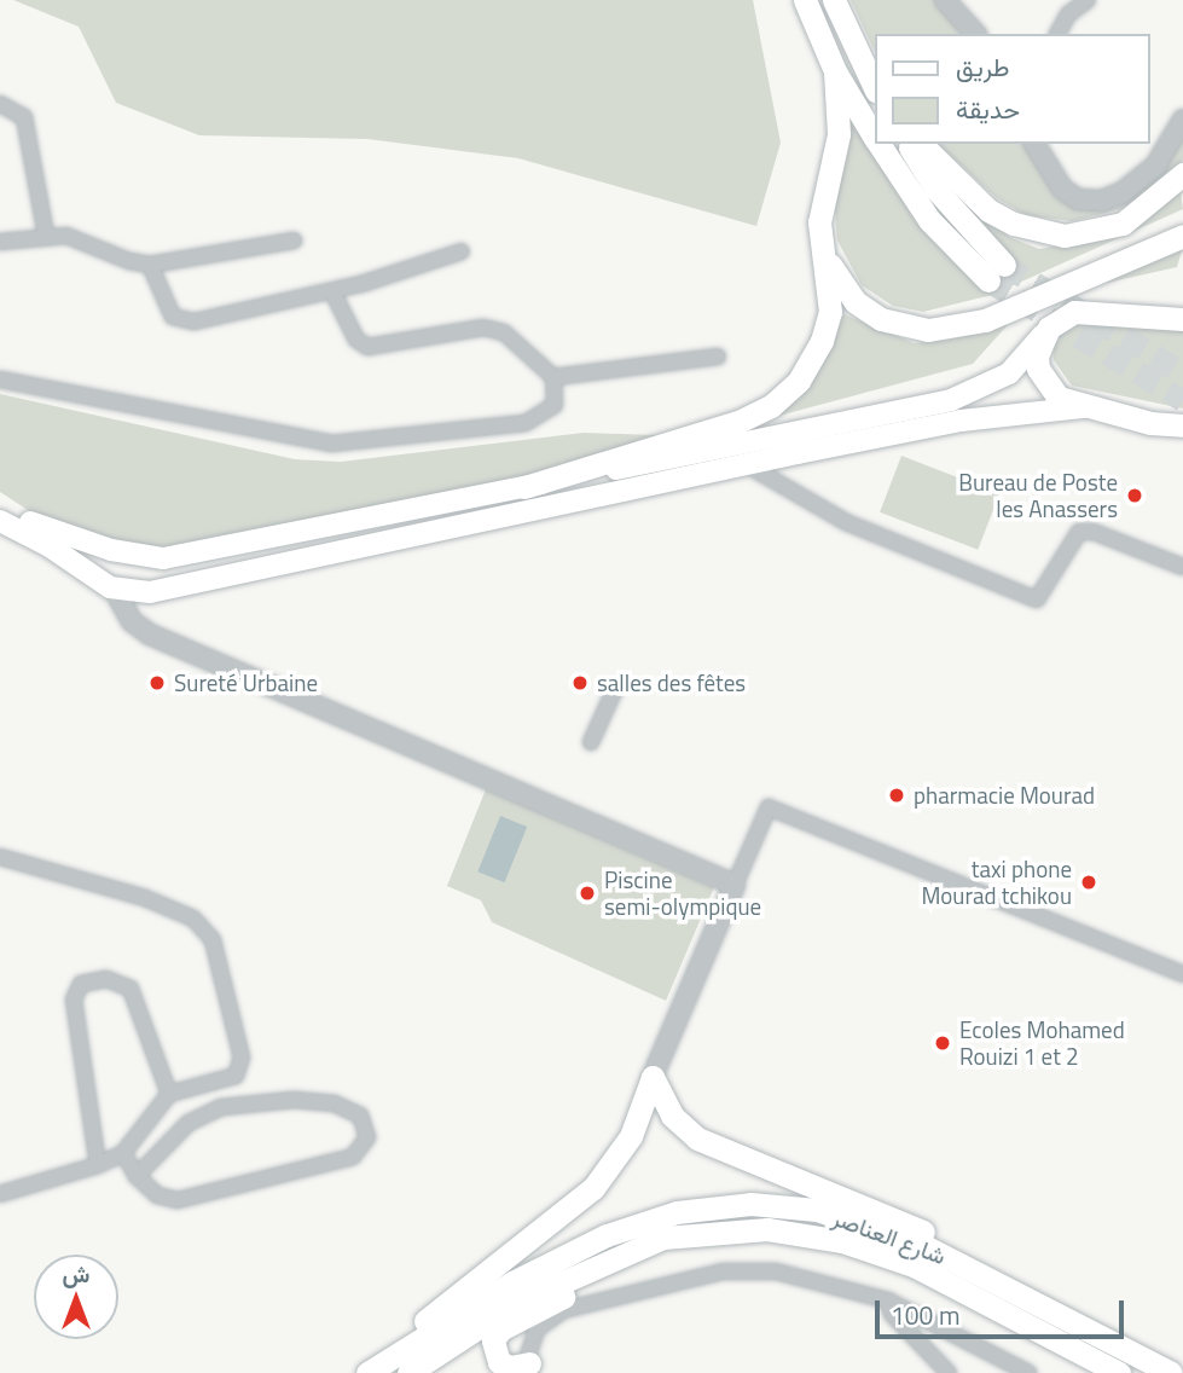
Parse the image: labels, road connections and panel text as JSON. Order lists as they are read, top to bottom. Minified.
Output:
{"streets":{"highway":["شارع العناصر"]},"places":["Bureau de Poste les Anassers","Sureté Urbaine","salles des fêtes","pharmacie Mourad","taxi phone Mourad tchikou","Piscine semi-olympique","Ecoles Mohamed Rouizi 1 et 2"],"legend":["طريق","حديقة"],"scale_bar":"100 m","north":"top"}
